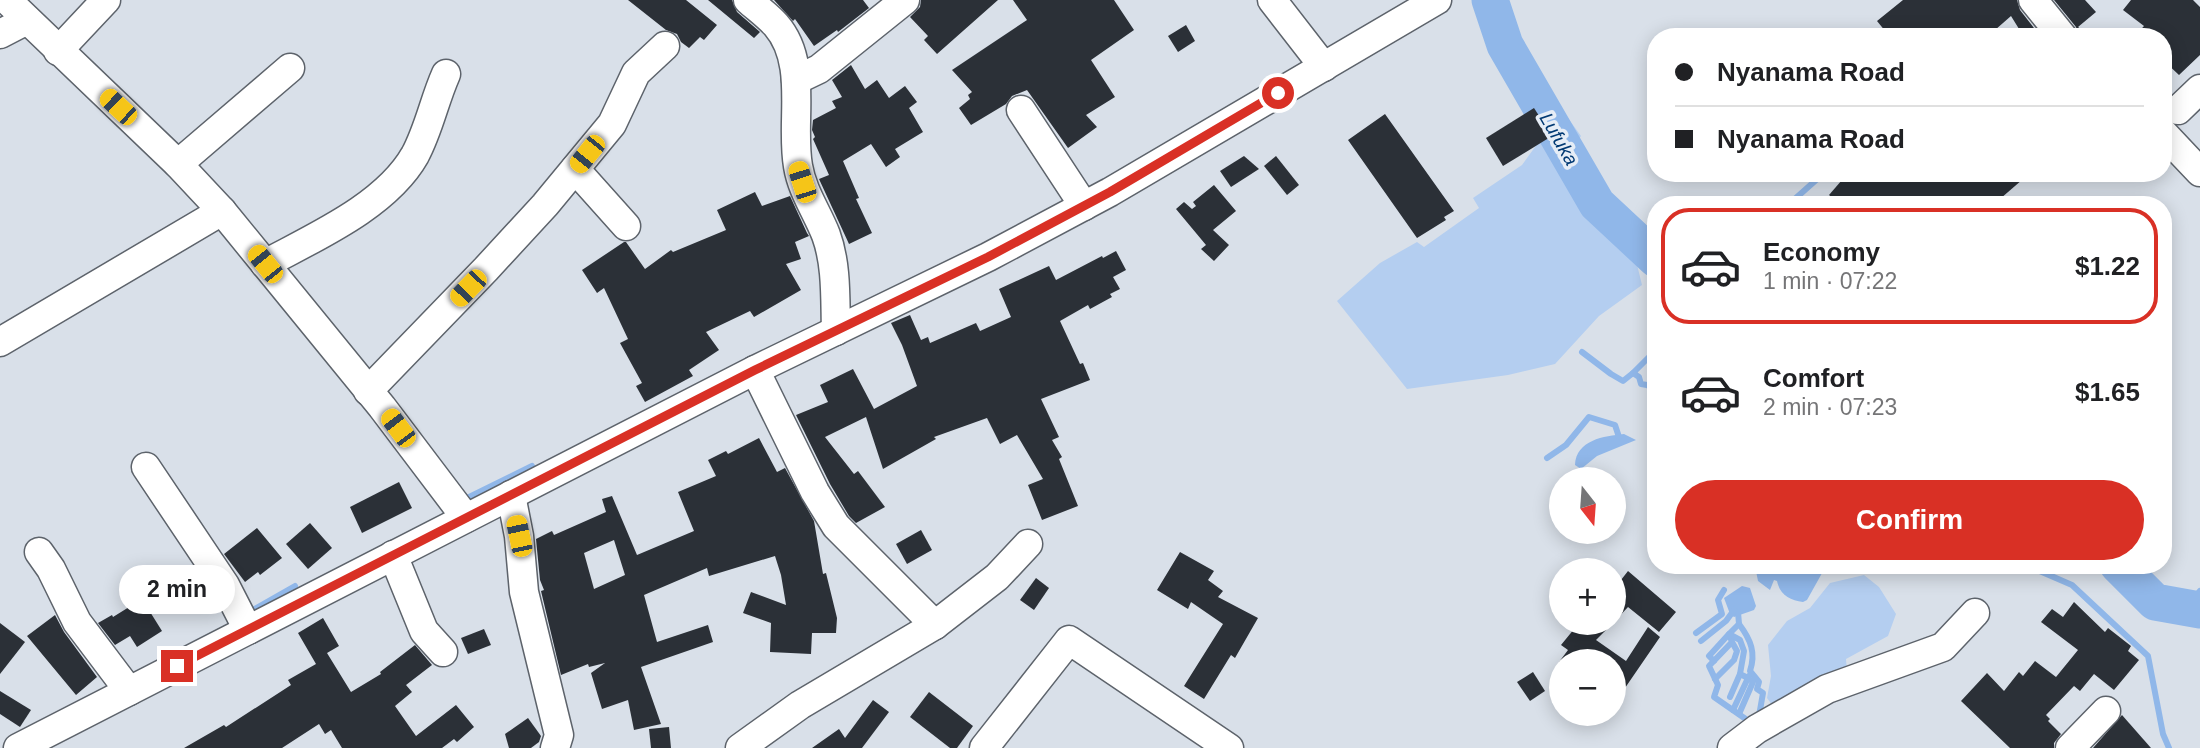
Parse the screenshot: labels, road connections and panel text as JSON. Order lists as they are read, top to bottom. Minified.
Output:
{"water":["Lufuka"],"north":"bottom","page":{"banner":["Nyanama Road","Nyanama Road"],"list":[{"name":"Economy","note":"1 min · 07:22","value":"$1.22"},{"name":"Comfort","note":"2 min · 07:23","value":"$1.65"}],"buttons":"Confirm","map_buttons":["+","−"],"bubble":"2 min"}}
